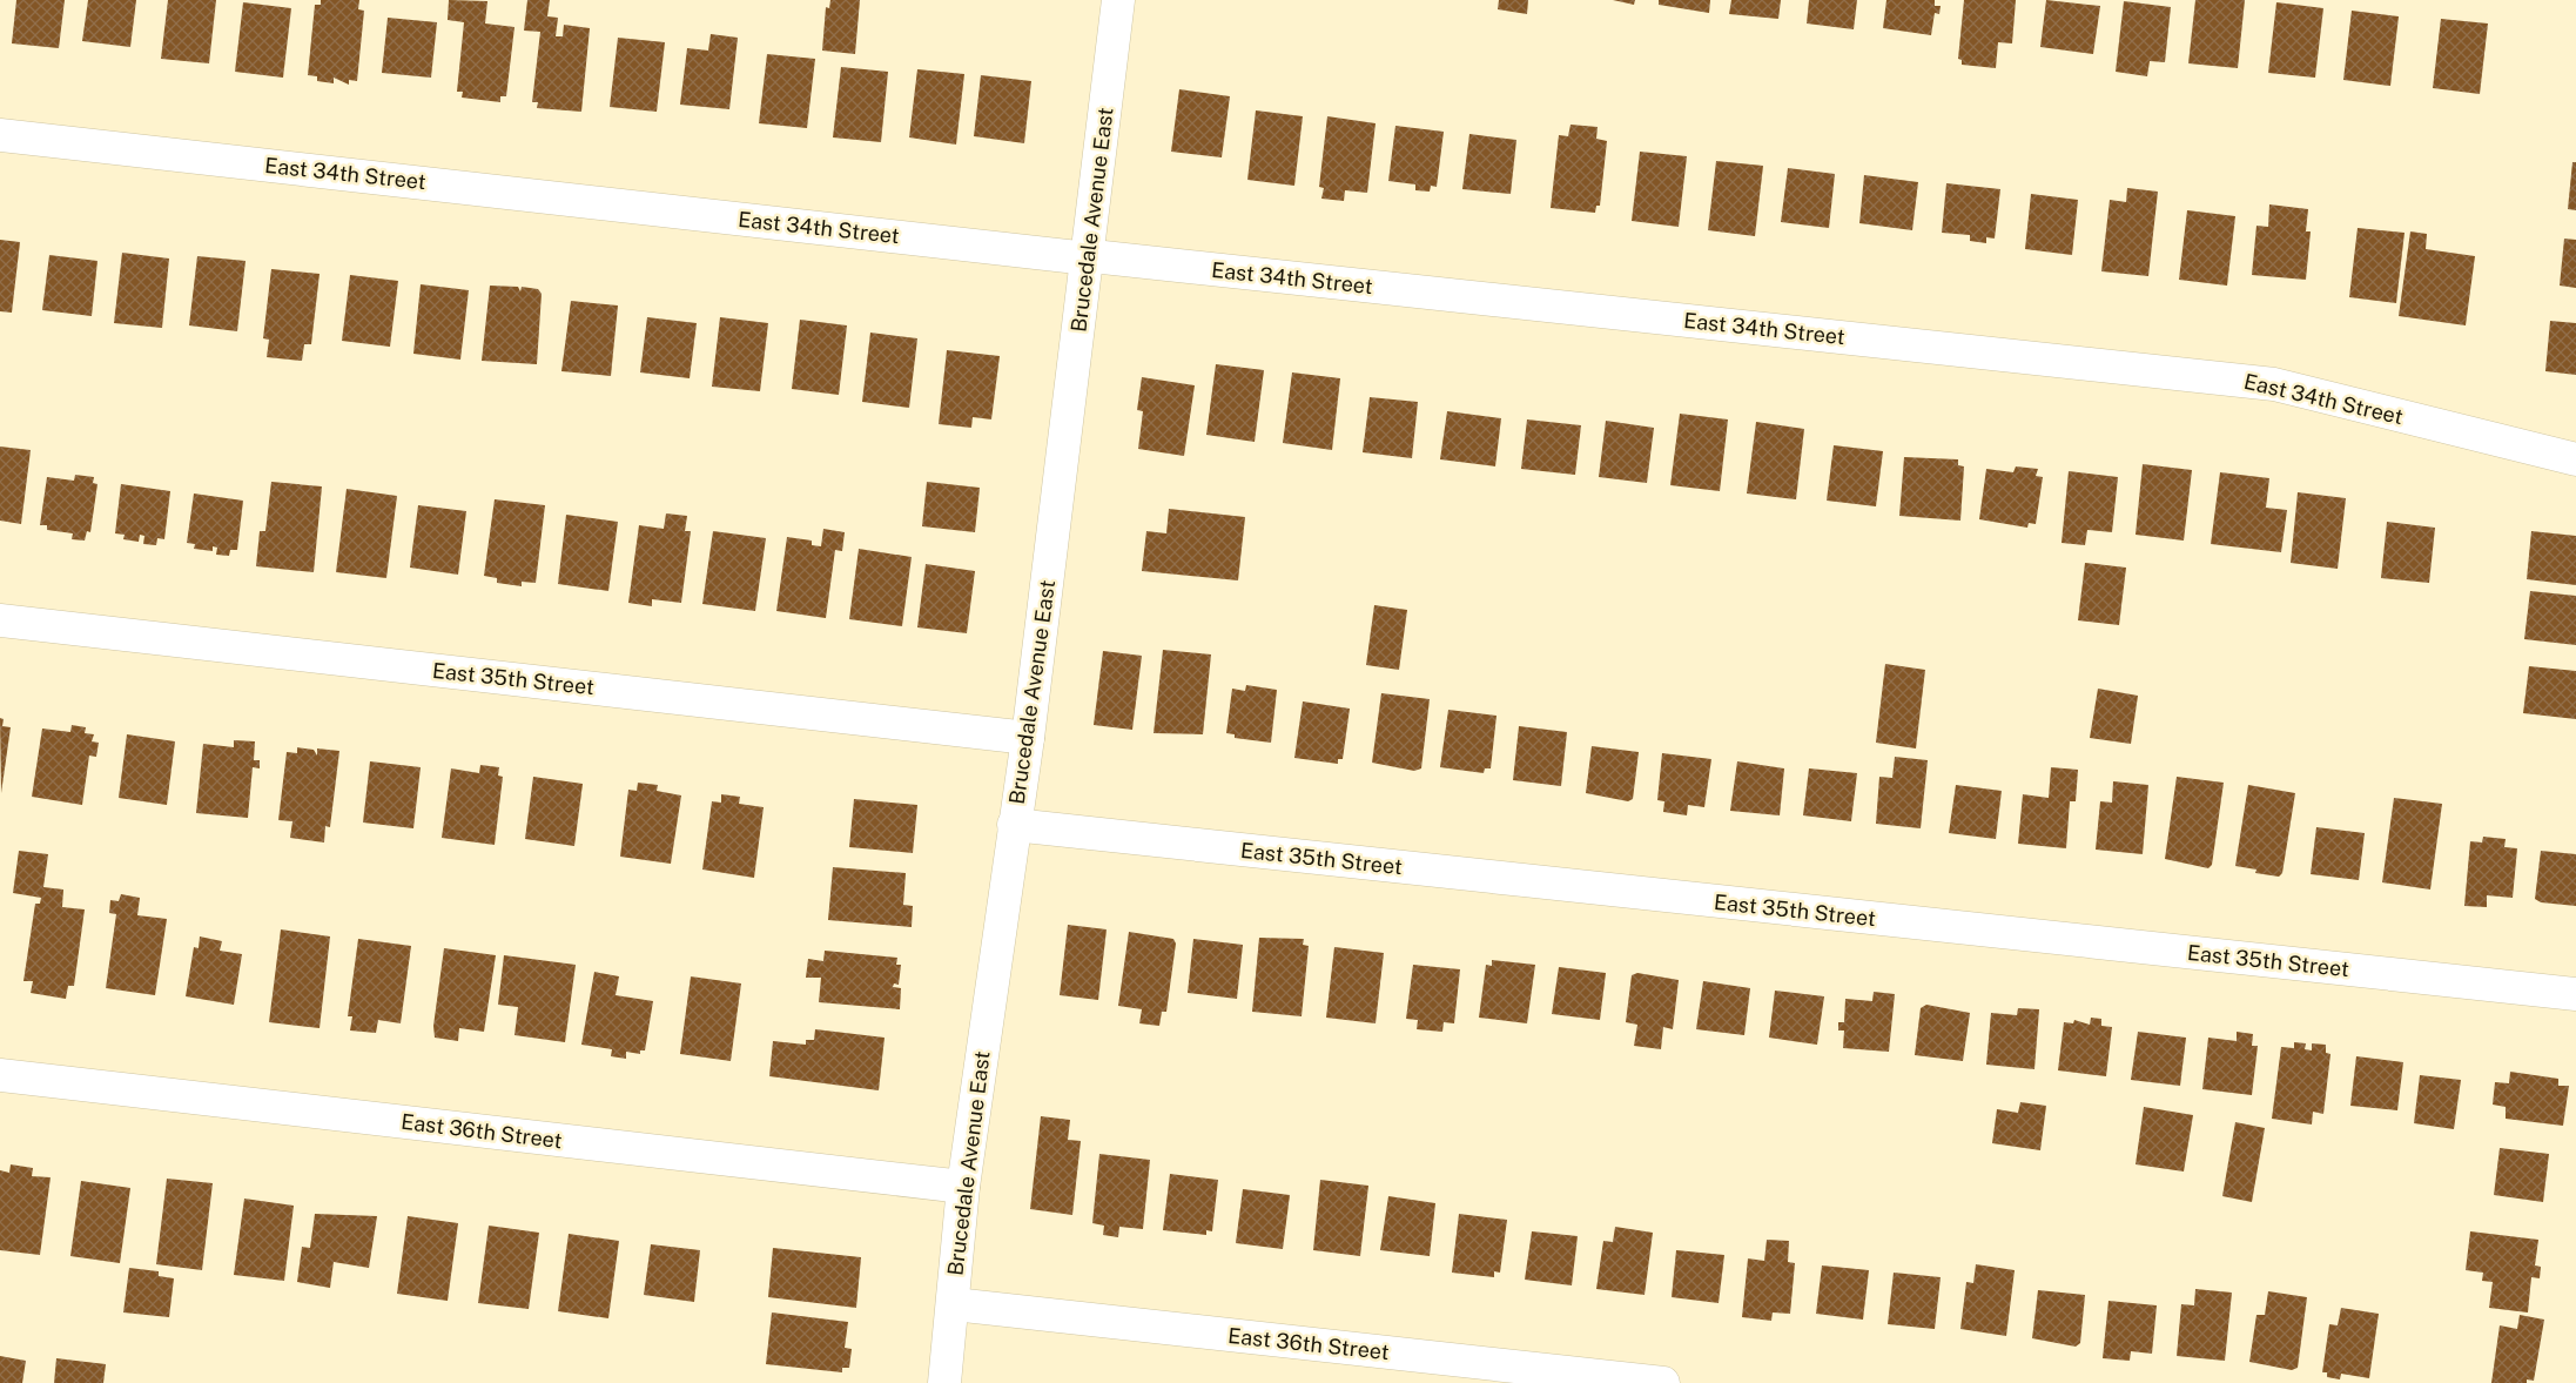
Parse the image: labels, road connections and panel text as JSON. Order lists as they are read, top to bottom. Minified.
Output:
{"streets":{"street":["East 34th Street","Brucedale Avenue East","East 35th Street","East 36th Street"]},"crossings":[["East 34th Street","Brucedale Avenue East"],["Brucedale Avenue East","East 35th Street"],["Brucedale Avenue East","East 36th Street"]]}
